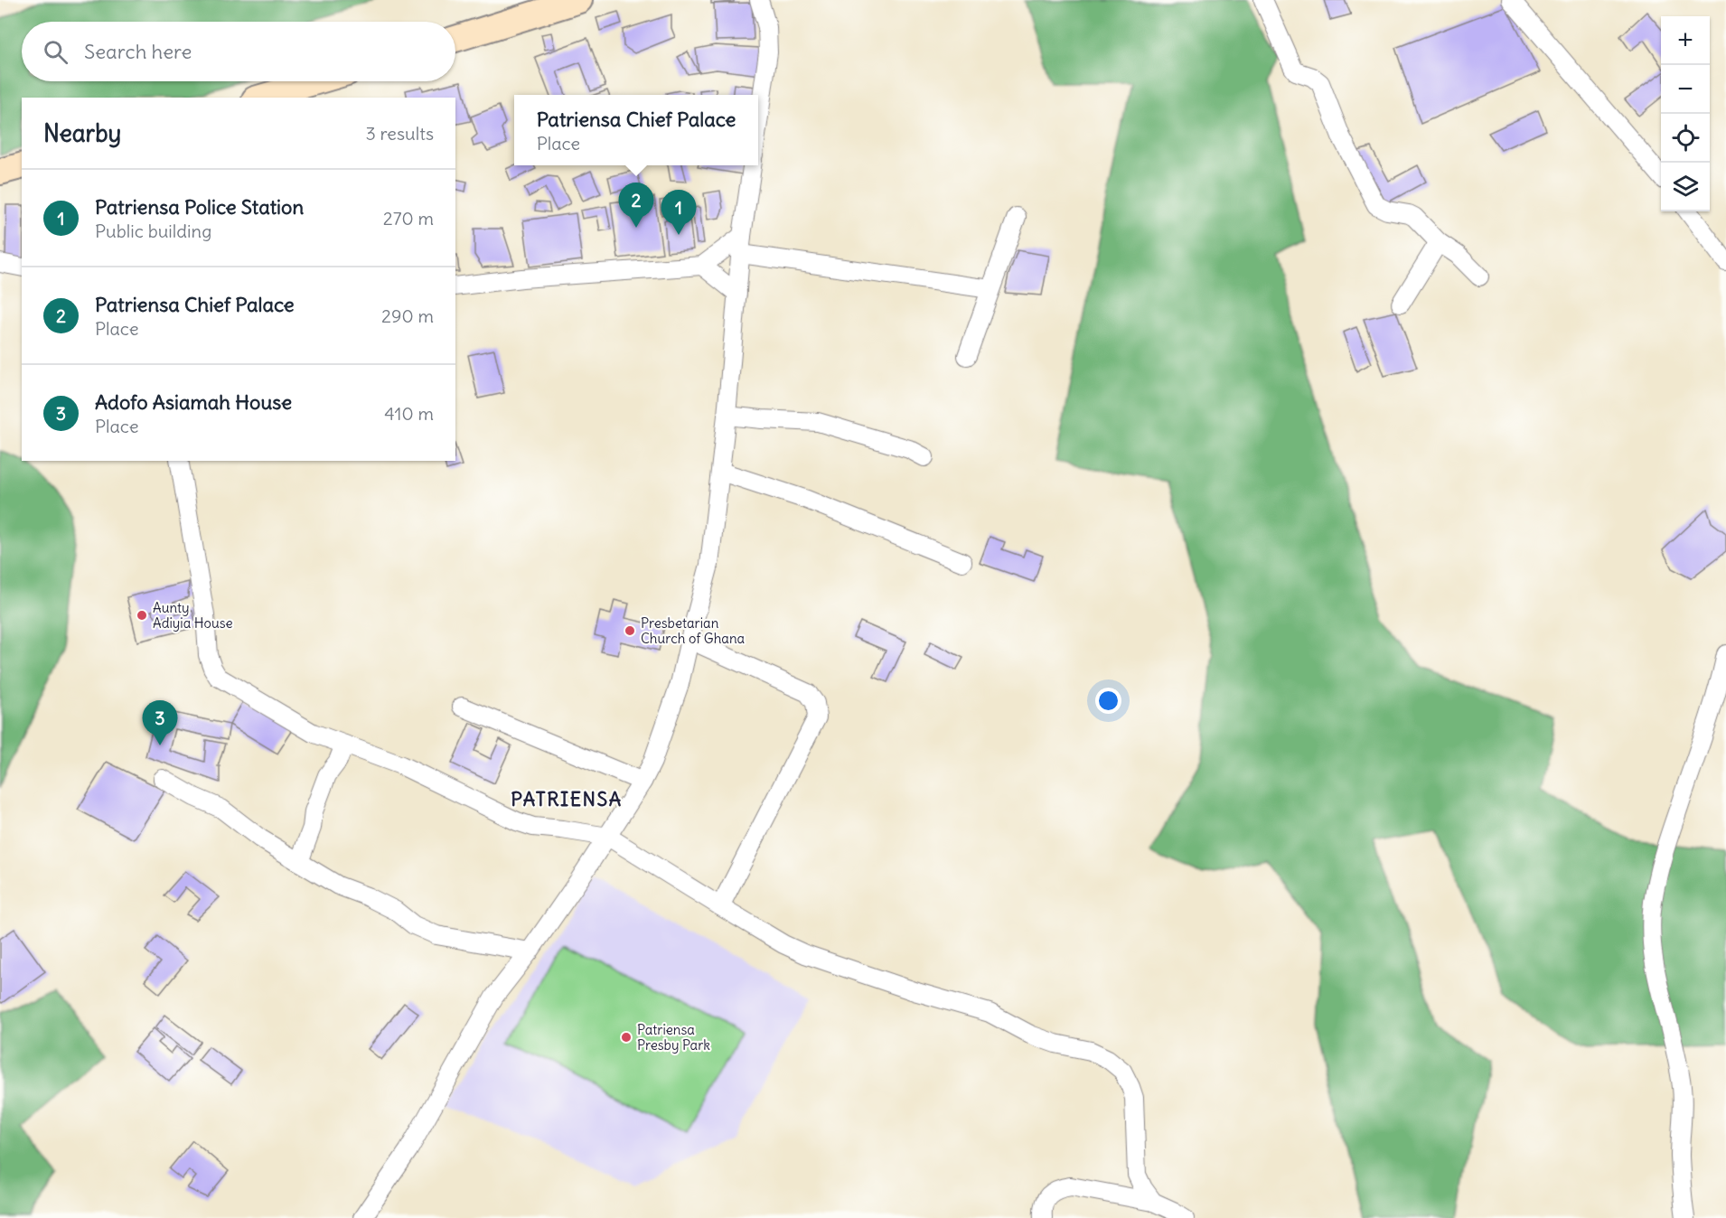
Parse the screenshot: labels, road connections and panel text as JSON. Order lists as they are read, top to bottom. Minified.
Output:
{"districts":["PATRIENSA"],"places":["Aunty Adiyia House","Presbetarian Church of Ghana","Patriensa Presby Park"],"page":{"map_buttons":["+","−"],"search":"Search here","popup":["Patriensa Chief Palace","Place"],"heading":["Nearby","3 results"],"list":[{"mark":"1","name":"Patriensa Police Station","note":"Public building","value":"270 m"},{"mark":"2","name":"Patriensa Chief Palace","note":"Place","value":"290 m"},{"mark":"3","name":"Adofo Asiamah House","note":"Place","value":"410 m"}],"pins":["2","1","3"]}}
